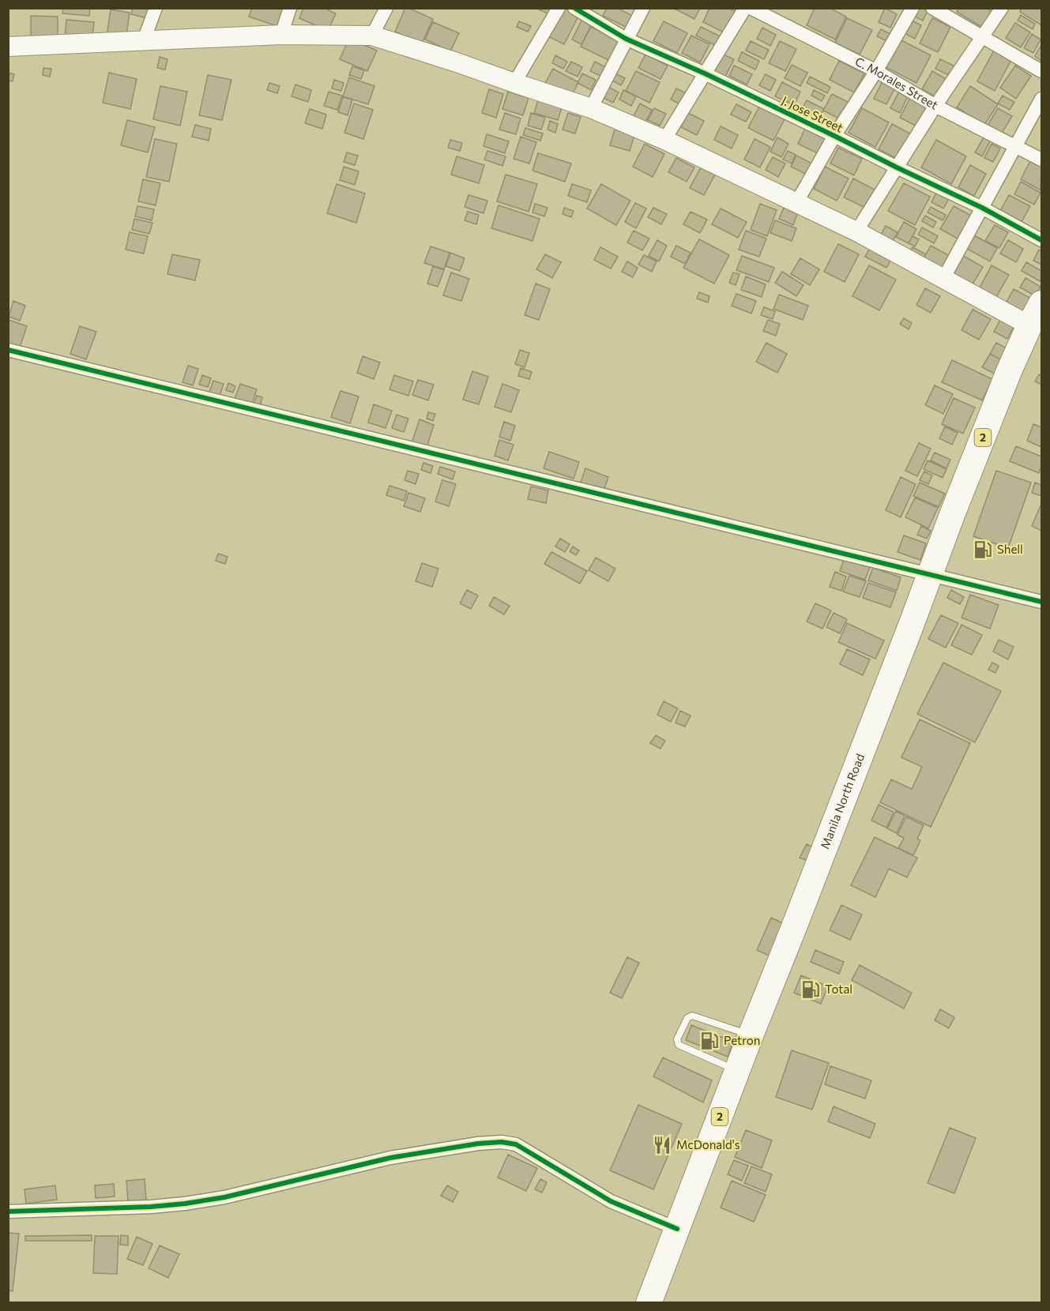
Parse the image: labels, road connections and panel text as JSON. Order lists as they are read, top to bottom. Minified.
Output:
{"streets":{"highway":["2","Manila North Road"],"street":["C. Morales Street","J. Jose Street"]},"places":{"fuel station":["Shell","Total","Petron"],"restaurant":["McDonald's"]}}
